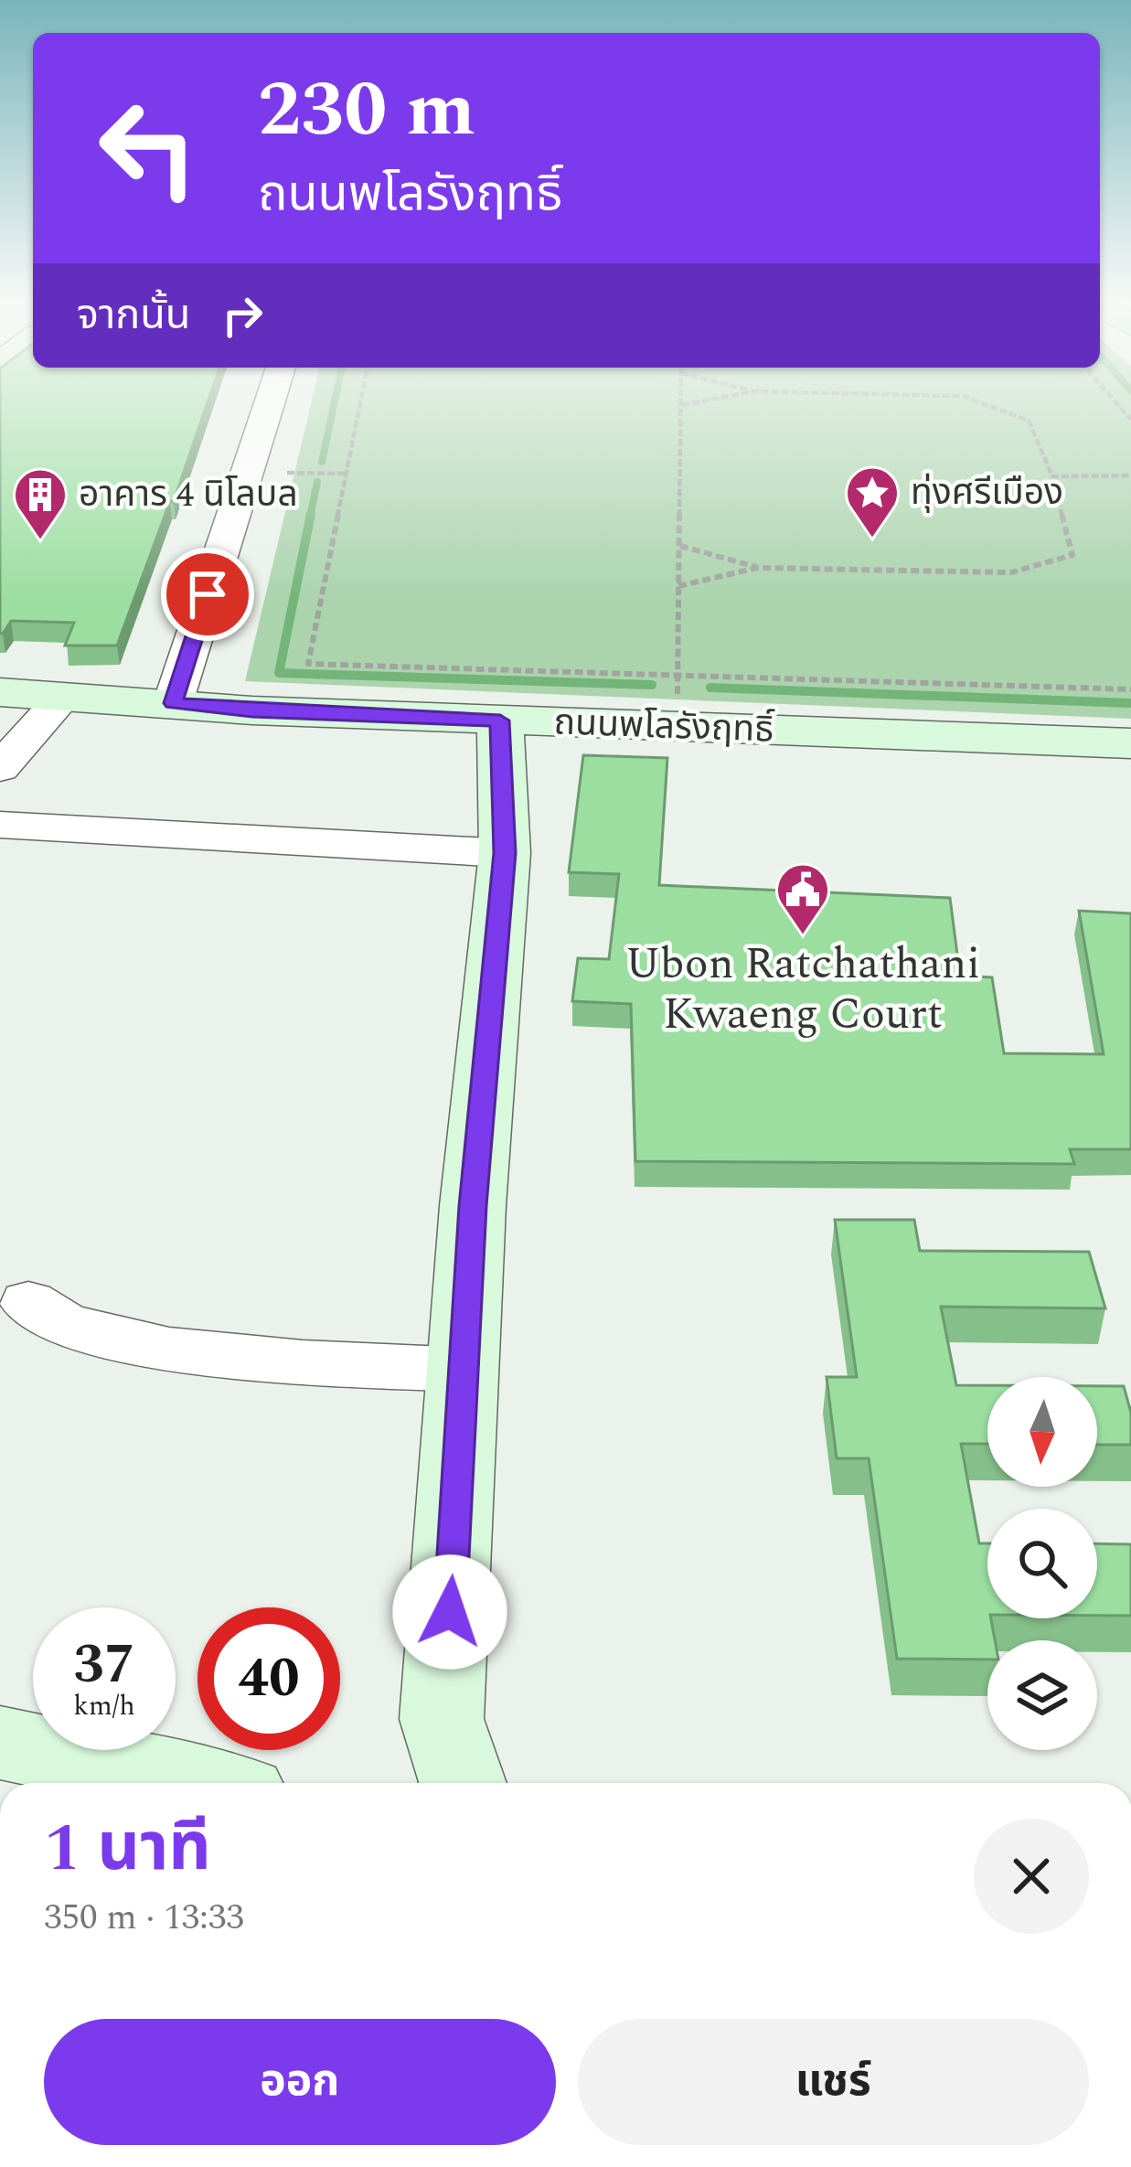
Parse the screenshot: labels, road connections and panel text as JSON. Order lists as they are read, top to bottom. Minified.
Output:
{"streets":{"street":["ถนนพโลรังฤทธิ์"]},"places":{"place":["ทุ่งศรีเมือง"],"building":["อาคาร 4 นิโลบล"],"public building":["Ubon Ratchathani Kwaeng Court"]},"north":"bottom","page":{"turn":["230 m","ถนนพโลรังฤทธิ์"],"then":"จากนั้น","speed":"37 km/h","limit":"40","heading":["1 นาที","350 m · 13:33"],"buttons":["ออก","แชร์"]}}
